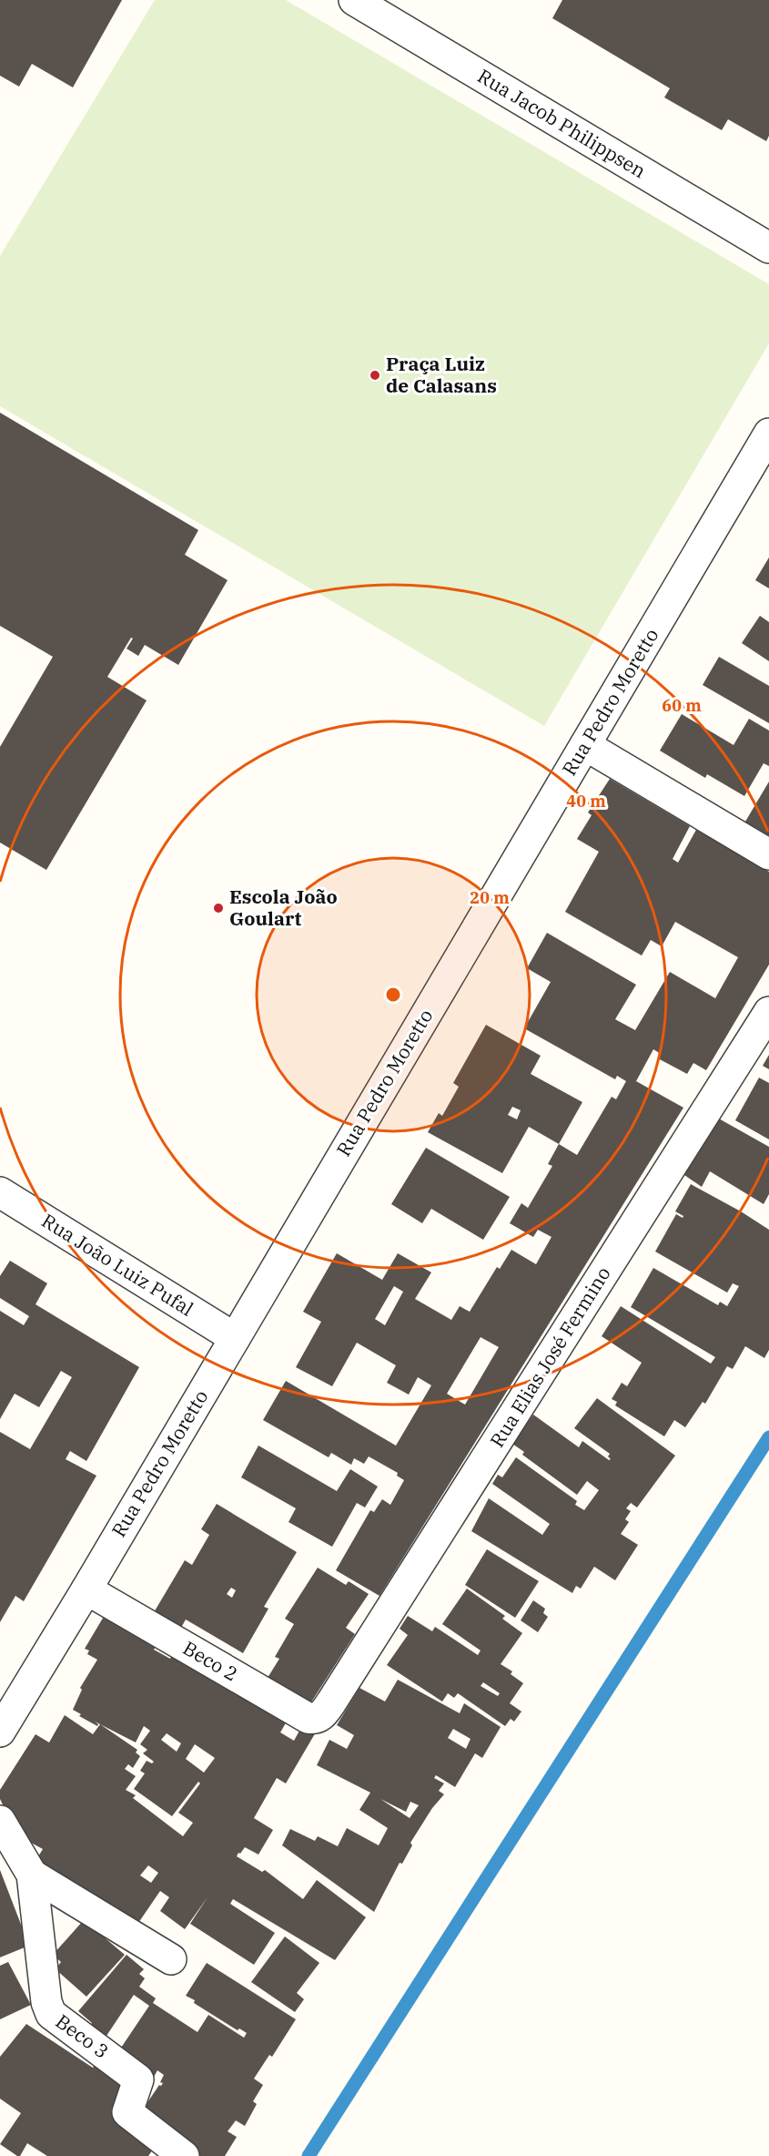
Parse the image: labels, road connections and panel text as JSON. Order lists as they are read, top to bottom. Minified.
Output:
{"streets":{"street":["Rua Jacob Philippsen","Rua Pedro Moretto","Rua João Luiz Pufal","Rua Elias José Fermino","Beco 2","Beco 3"]},"crossings":[["Rua Pedro Moretto","Rua João Luiz Pufal"],["Rua Pedro Moretto","Beco 2"],["Rua Elias José Fermino","Beco 2"]],"places":["Praça Luiz de Calasans","Escola João Goulart"],"rings":["60 m","40 m","20 m"]}
